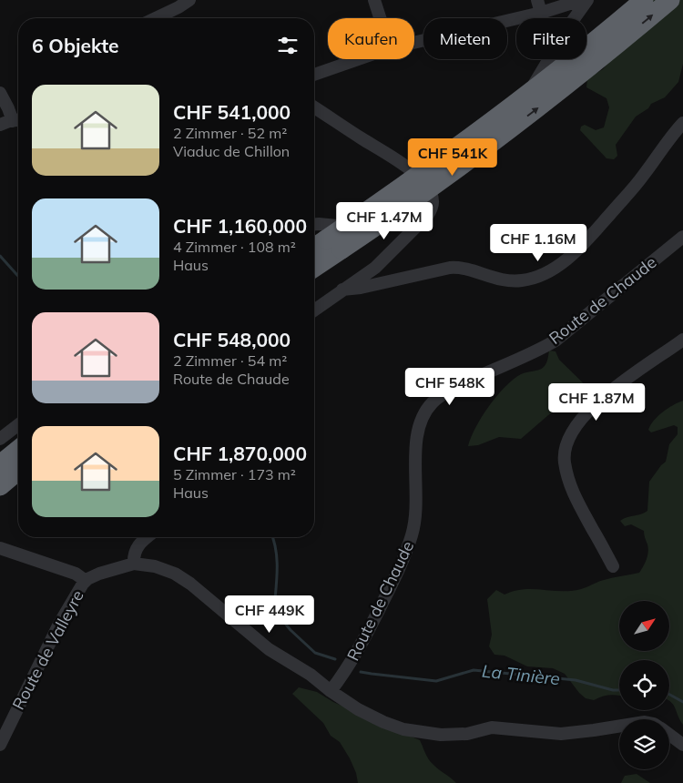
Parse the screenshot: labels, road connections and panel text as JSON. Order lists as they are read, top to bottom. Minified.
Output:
{"streets":{"street":["Route de Chaude","Route de Valleyre"]},"water":["La Tinière"],"north":"top right","page":{"chip":["Kaufen","Mieten","Filter"],"heading":"6 Objekte","list":[{"name":"CHF 541,000","note":"2 Zimmer · 52 m² · Viaduc de Chillon"},{"name":"CHF 1,160,000","note":"4 Zimmer · 108 m² · Haus"},{"name":"CHF 548,000","note":"2 Zimmer · 54 m² · Route de Chaude"},{"name":"CHF 1,870,000","note":"5 Zimmer · 173 m² · Haus"}],"price":["CHF 541K","CHF 1.47M","CHF 1.16M","CHF 548K","CHF 1.87M","CHF 449K"]}}
